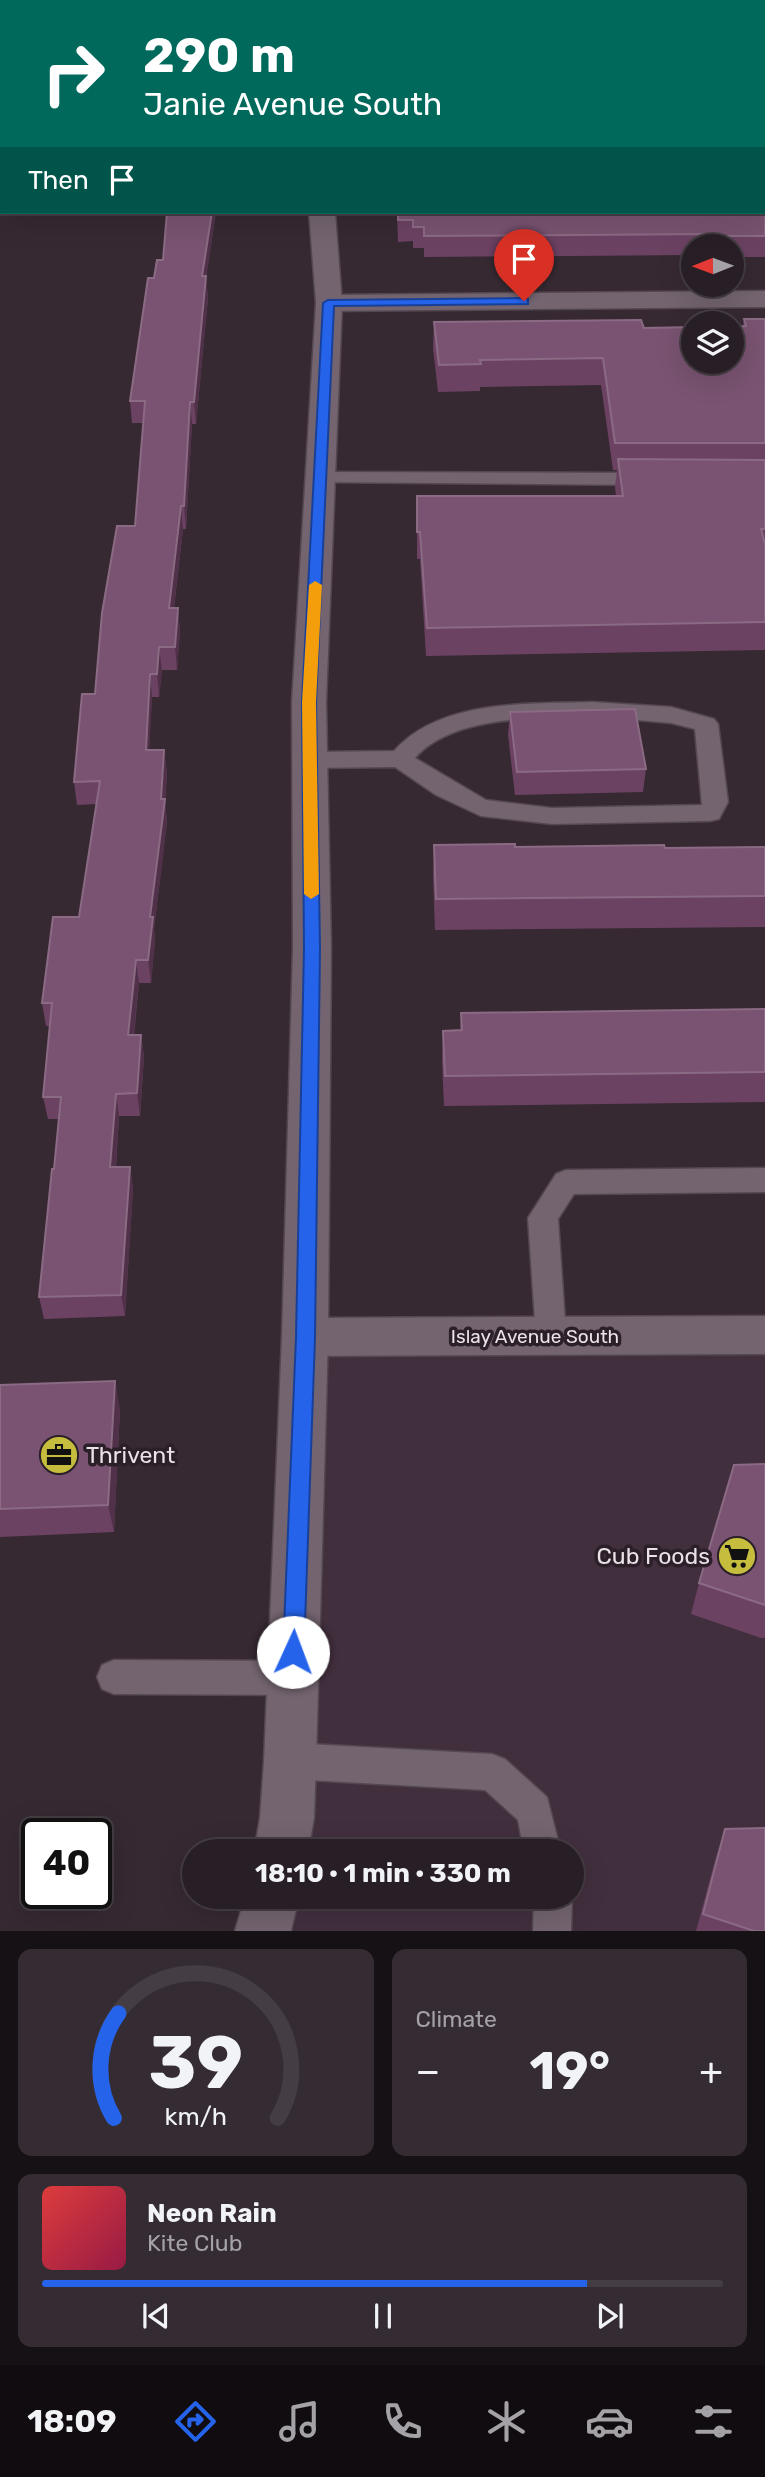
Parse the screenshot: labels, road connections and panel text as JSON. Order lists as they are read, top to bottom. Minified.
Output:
{"streets":{"street":["Islay Avenue South"]},"places":{"office":["Thrivent"],"supermarket":["Cub Foods"]},"north":"left","page":{"turn":["290 m","Janie Avenue South"],"then":"Then","limit":"40","trip":"18:10 · 1 min · 330 m","tile":"Climate","heat":["−","19°","+"],"song":["Neon Rain","Kite Club"],"tabs":"18:09","gauge":["39","km/h"]}}
